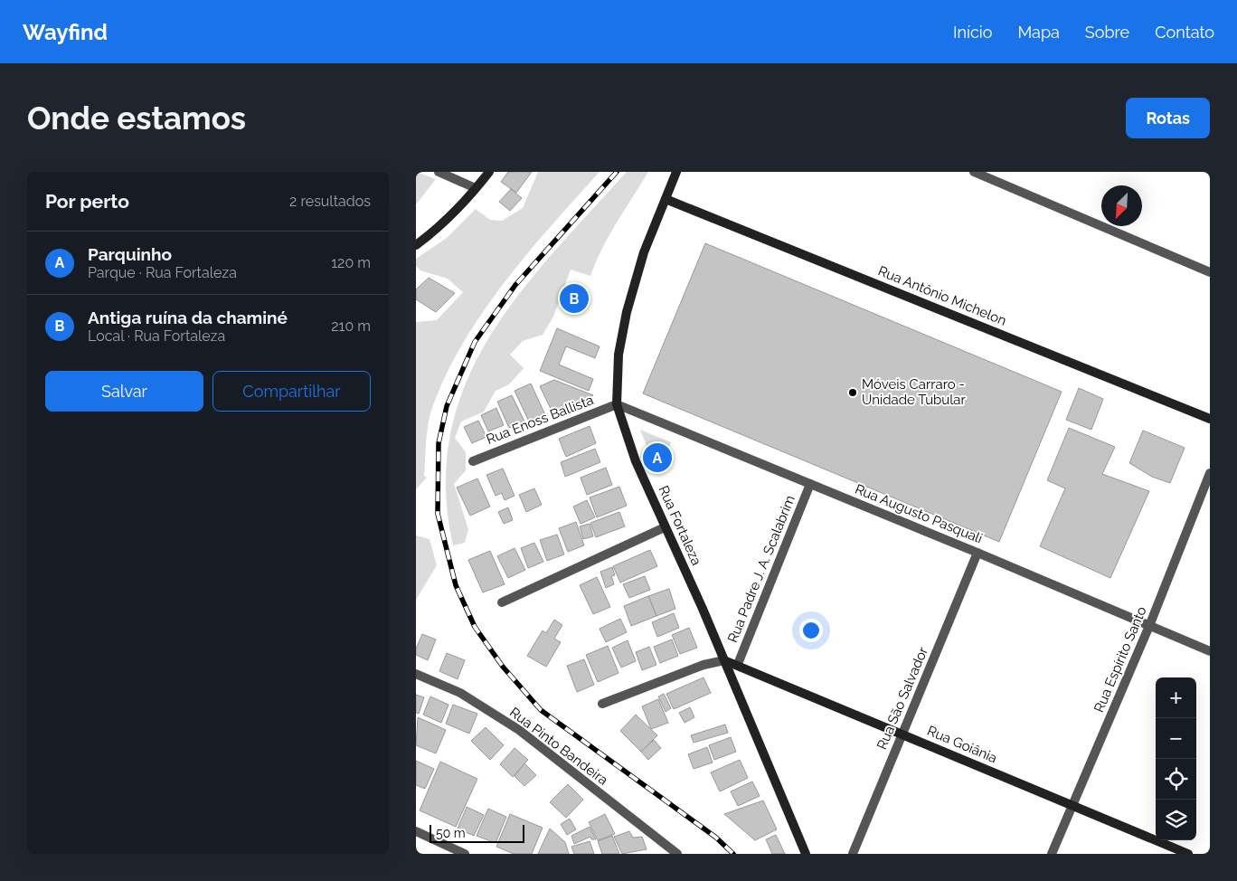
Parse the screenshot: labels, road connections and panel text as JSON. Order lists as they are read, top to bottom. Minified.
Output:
{"streets":{"main road":["Rua Antônio Michelon","Rua Fortaleza","Rua Goiânia"],"street":["Rua Enoss Ballista","Rua Augusto Pasquali","Rua Padre J. A. Scalabrim","Rua Espírito Santo","Rua São Salvador","Rua Pinto Bandeira"]},"crossings":[["Rua Antônio Michelon","Rua Fortaleza"],["Rua Enoss Ballista","Rua Augusto Pasquali"],["Rua Enoss Ballista","Rua Fortaleza"],["Rua Augusto Pasquali","Rua Fortaleza"],["Rua Augusto Pasquali","Rua Padre J. A. Scalabrim"],["Rua Augusto Pasquali","Rua Espírito Santo"],["Rua Augusto Pasquali","Rua São Salvador"],["Rua Fortaleza","Rua Goiânia"],["Rua Padre J. A. Scalabrim","Rua Goiânia"],["Rua Espírito Santo","Rua Goiânia"],["Rua São Salvador","Rua Goiânia"]],"places":["Móveis Carraro - Unidade Tubular"],"scale_bar":"50 m","north":"bottom left","page":{"header":"Wayfind","nav":["Início","Mapa","Sobre","Contato"],"buttons":["Rotas",["Salvar","Compartilhar"]],"title":"Onde estamos","heading":["Por perto","2 resultados"],"list":[{"mark":"A","name":"Parquinho","note":"Parque · Rua Fortaleza","value":"120 m"},{"mark":"B","name":"Antiga ruína da chaminé","note":"Local · Rua Fortaleza","value":"210 m"}],"pins":["B","A"],"map_buttons":["+","−"],"scale":"50 m"}}
